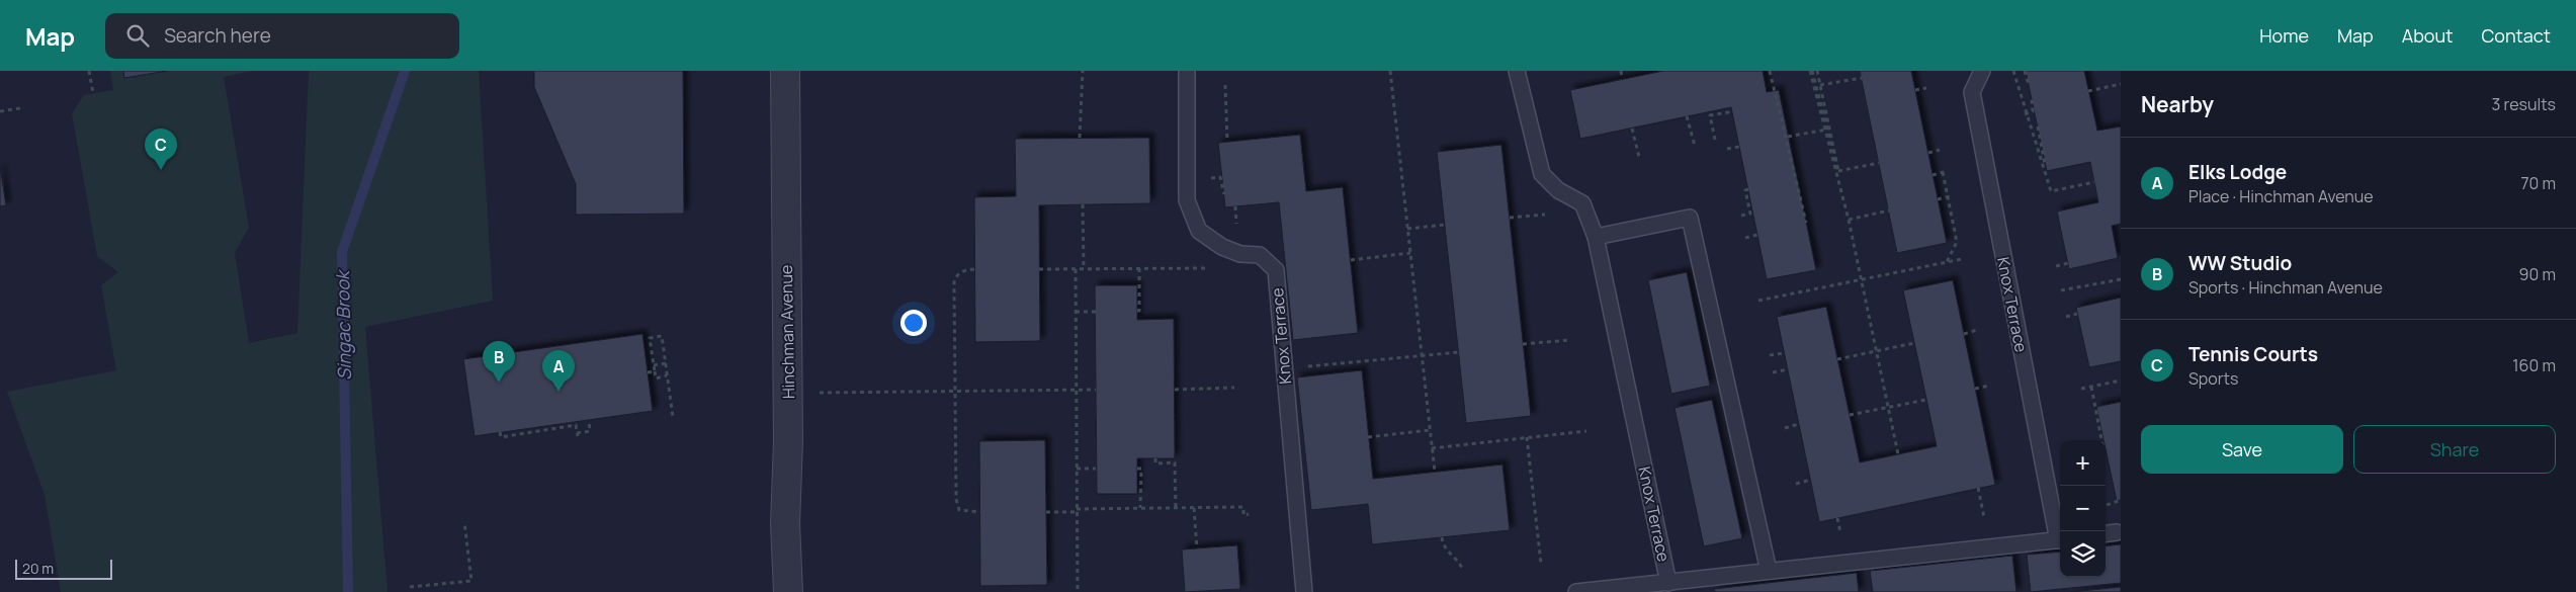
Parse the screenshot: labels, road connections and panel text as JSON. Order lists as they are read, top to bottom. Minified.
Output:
{"streets":{"street":["Hinchman Avenue"],"lane":["Knox Terrace"]},"water":["Singac Brook"],"scale_bar":"20 m","page":{"header":"Map","search":"Search here","nav":["Home","Map","About","Contact"],"heading":["Nearby","3 results"],"pins":["C","B","A"],"list":[{"mark":"A","name":"Elks Lodge","note":"Place · Hinchman Avenue","value":"70 m"},{"mark":"B","name":"WW Studio","note":"Sports · Hinchman Avenue","value":"90 m"},{"mark":"C","name":"Tennis Courts","note":"Sports","value":"160 m"}],"buttons":["Save","Share"],"map_buttons":["+","−"],"scale":"20 m"}}
